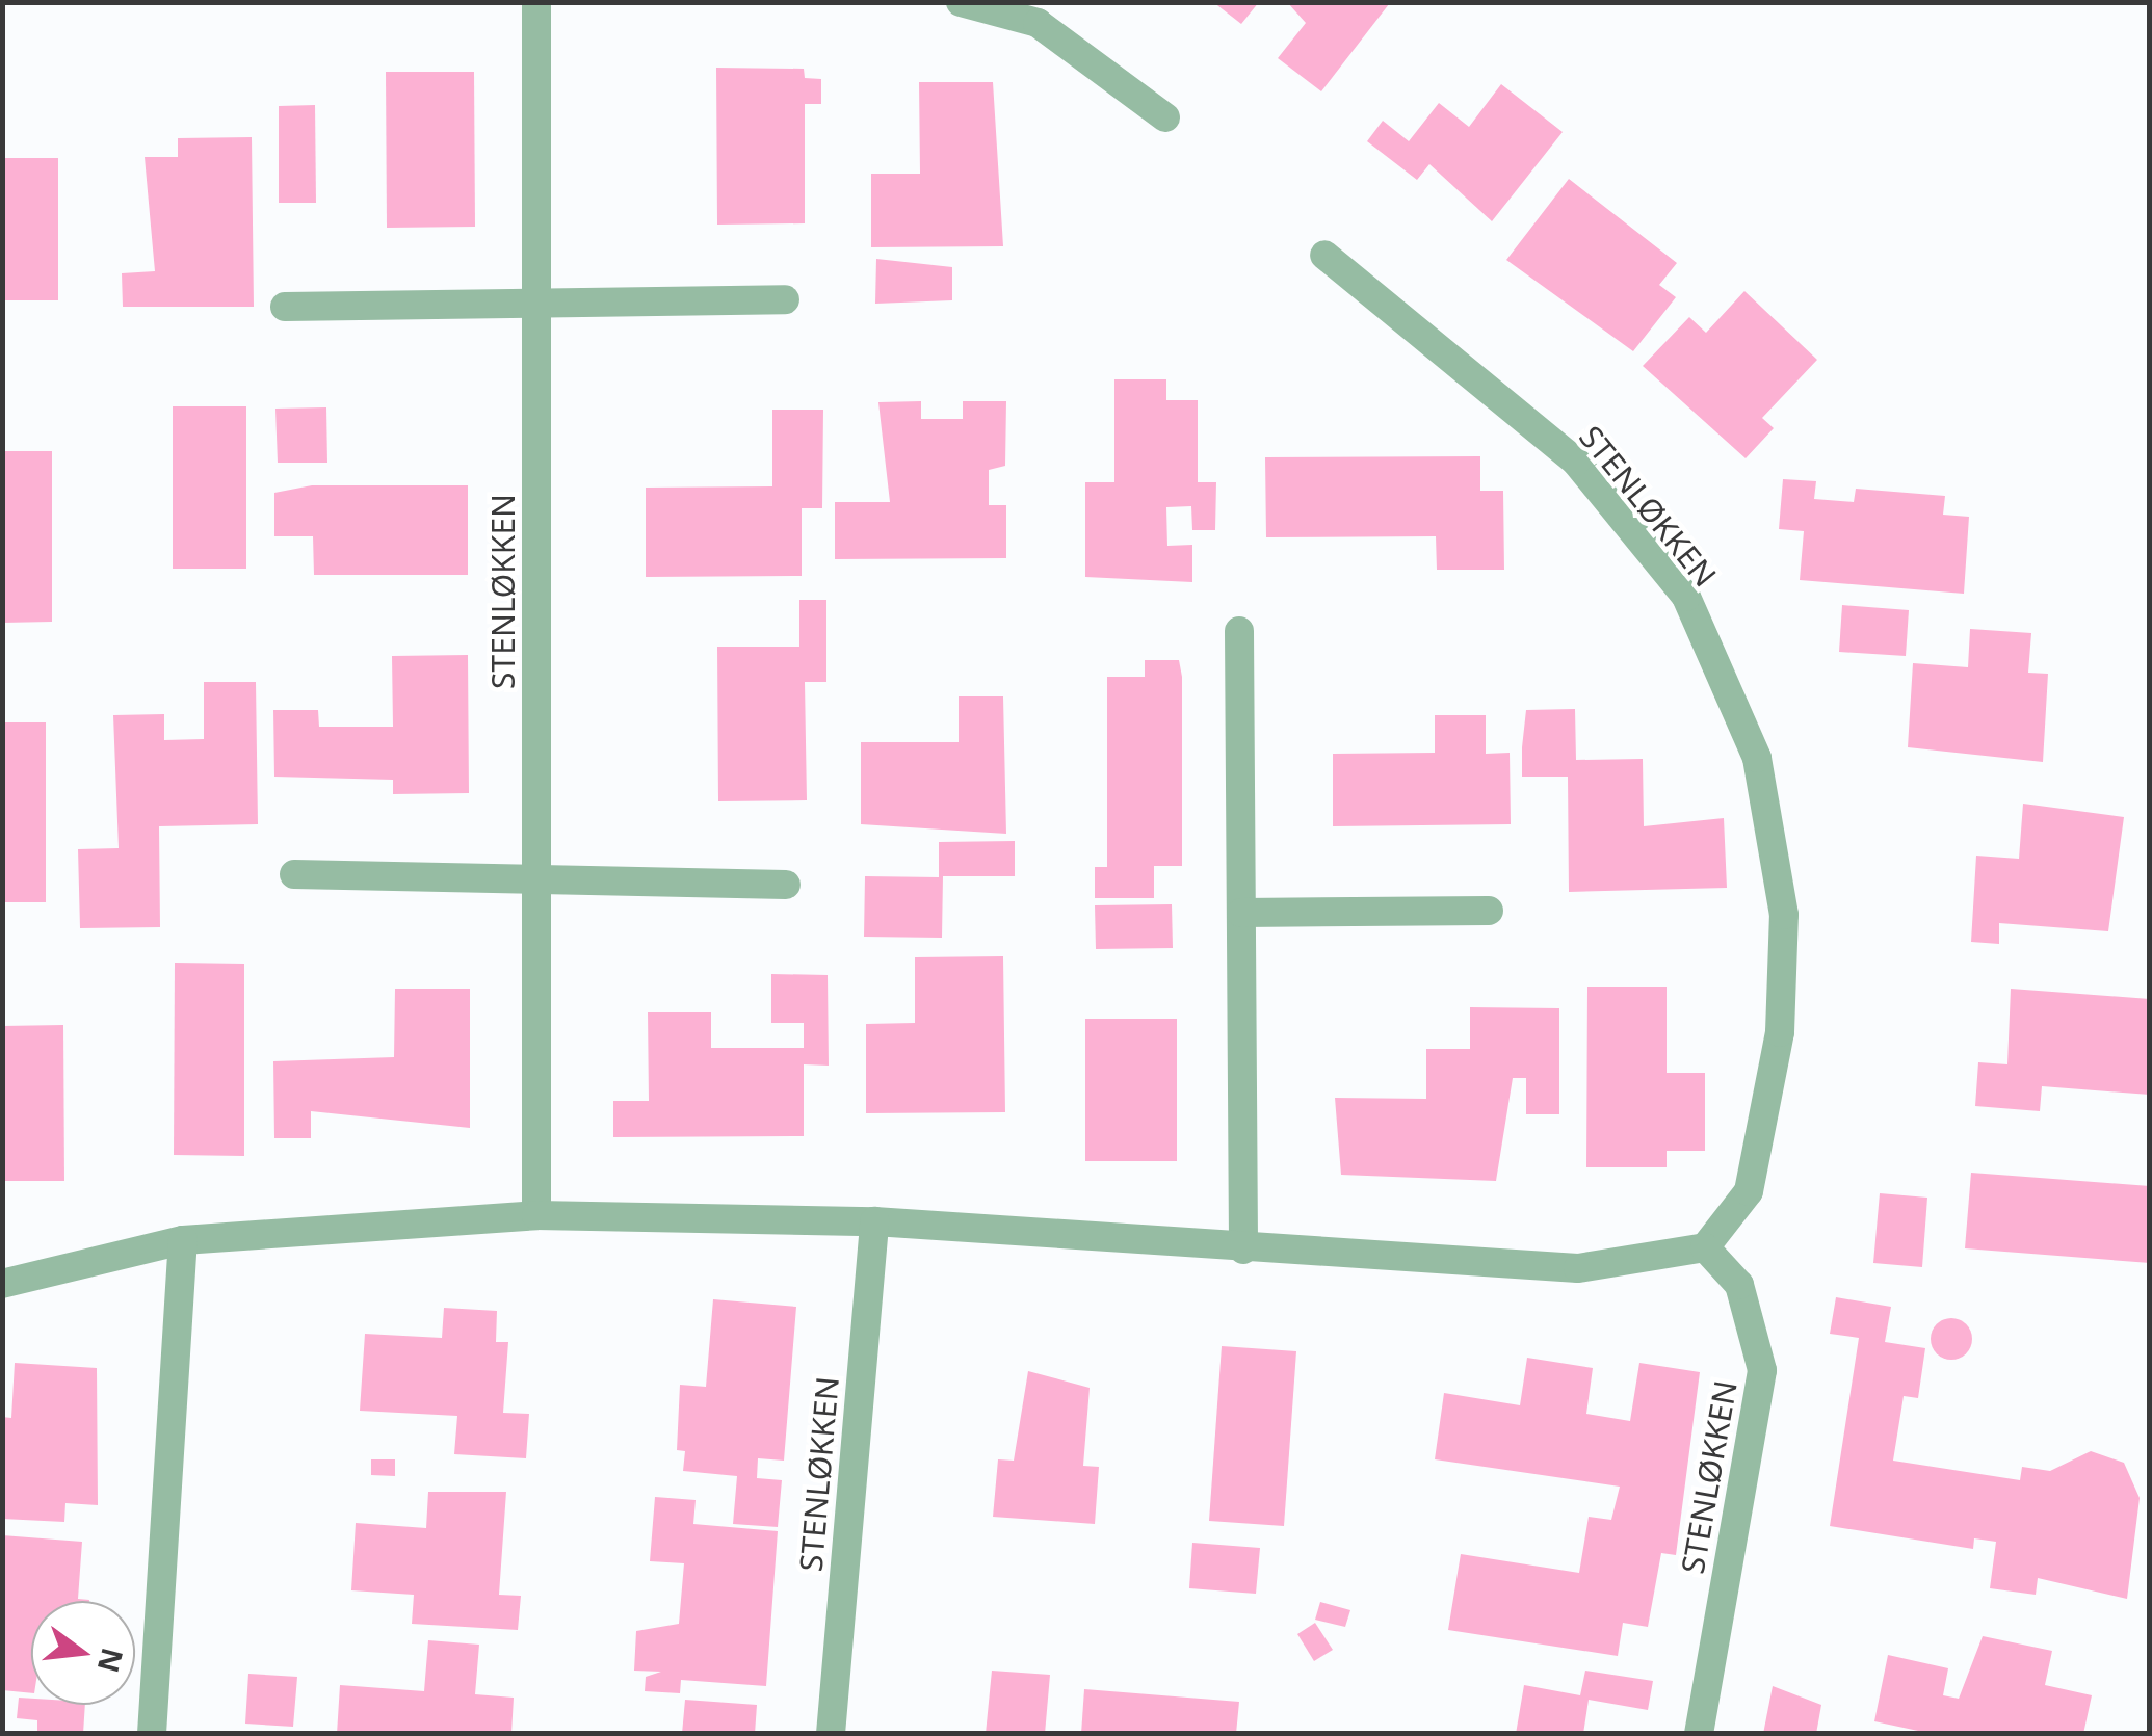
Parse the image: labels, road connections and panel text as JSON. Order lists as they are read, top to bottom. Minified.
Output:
{"streets":{"street":["STENLØKKEN"]},"north":"right"}
